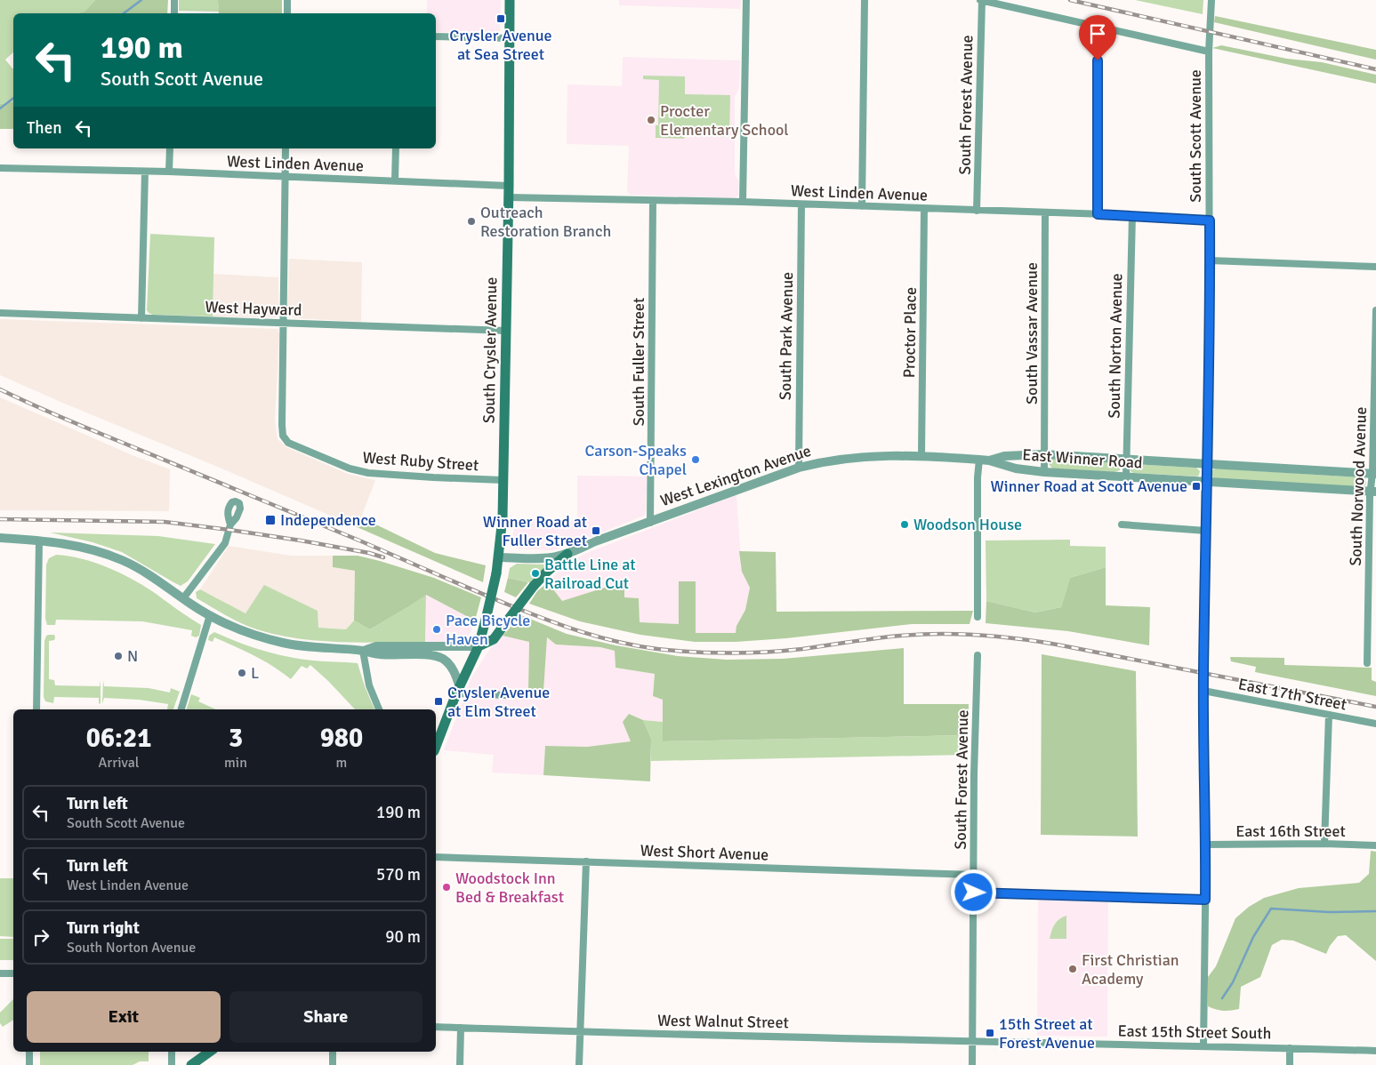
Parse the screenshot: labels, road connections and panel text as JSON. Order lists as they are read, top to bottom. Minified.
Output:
{"streets":{"main road":["South Crysler Avenue"],"street":["South Forest Avenue","South Scott Avenue","West Linden Avenue","West Hayward","Proctor Place","South Vassar Avenue","South Park Avenue","South Norton Avenue","South Fuller Street","East Winner Road","West Ruby Street","West Lexington Avenue","South Norwood Avenue","East 17th Street","East 16th Street","West Short Avenue","West Walnut Street","East 15th Street South"]},"crossings":[["South Forest Avenue","West Linden Avenue"],["South Forest Avenue","West Short Avenue"],["South Forest Avenue","West Walnut Street"],["South Scott Avenue","West Linden Avenue"],["South Scott Avenue","East Winner Road"],["South Scott Avenue","East 17th Street"],["South Scott Avenue","East 16th Street"],["South Scott Avenue","East 15th Street South"],["West Linden Avenue","Proctor Place"],["West Linden Avenue","South Vassar Avenue"],["West Linden Avenue","South Park Avenue"],["West Linden Avenue","South Norton Avenue"],["West Linden Avenue","South Crysler Avenue"],["West Linden Avenue","South Fuller Street"],["West Hayward","South Crysler Avenue"],["West Hayward","West Ruby Street"],["Proctor Place","West Lexington Avenue"],["South Vassar Avenue","East Winner Road"],["South Park Avenue","West Lexington Avenue"],["South Norton Avenue","East Winner Road"],["South Crysler Avenue","West Ruby Street"],["South Crysler Avenue","West Lexington Avenue"],["South Fuller Street","West Lexington Avenue"],["East Winner Road","West Lexington Avenue"],["East Winner Road","South Norwood Avenue"],["West Walnut Street","East 15th Street South"]],"places":{"transit":["Crysler Avenue at Sea Street","Winner Road at Scott Avenue","Independence","Winner Road at Fuller Street","Crysler Avenue at Elm Street","15th Street at Forest Avenue"],"other":["Procter Elementary School","Outreach Restoration Branch","Carson-Speaks Chapel","Woodson House","Battle Line at Railroad Cut","Pace Bicycle Haven","N","L","Woodstock Inn Bed & Breakfast","First Christian Academy"]},"page":{"turn":["190 m","South Scott Avenue"],"then":"Then","eta":["06:21","Arrival","3","min","980","m"],"list":[{"name":"Turn left","note":"South Scott Avenue","value":"190 m"},{"name":"Turn left","note":"West Linden Avenue","value":"570 m"},{"name":"Turn right","note":"South Norton Avenue","value":"90 m"}],"buttons":["Exit","Share"]}}
